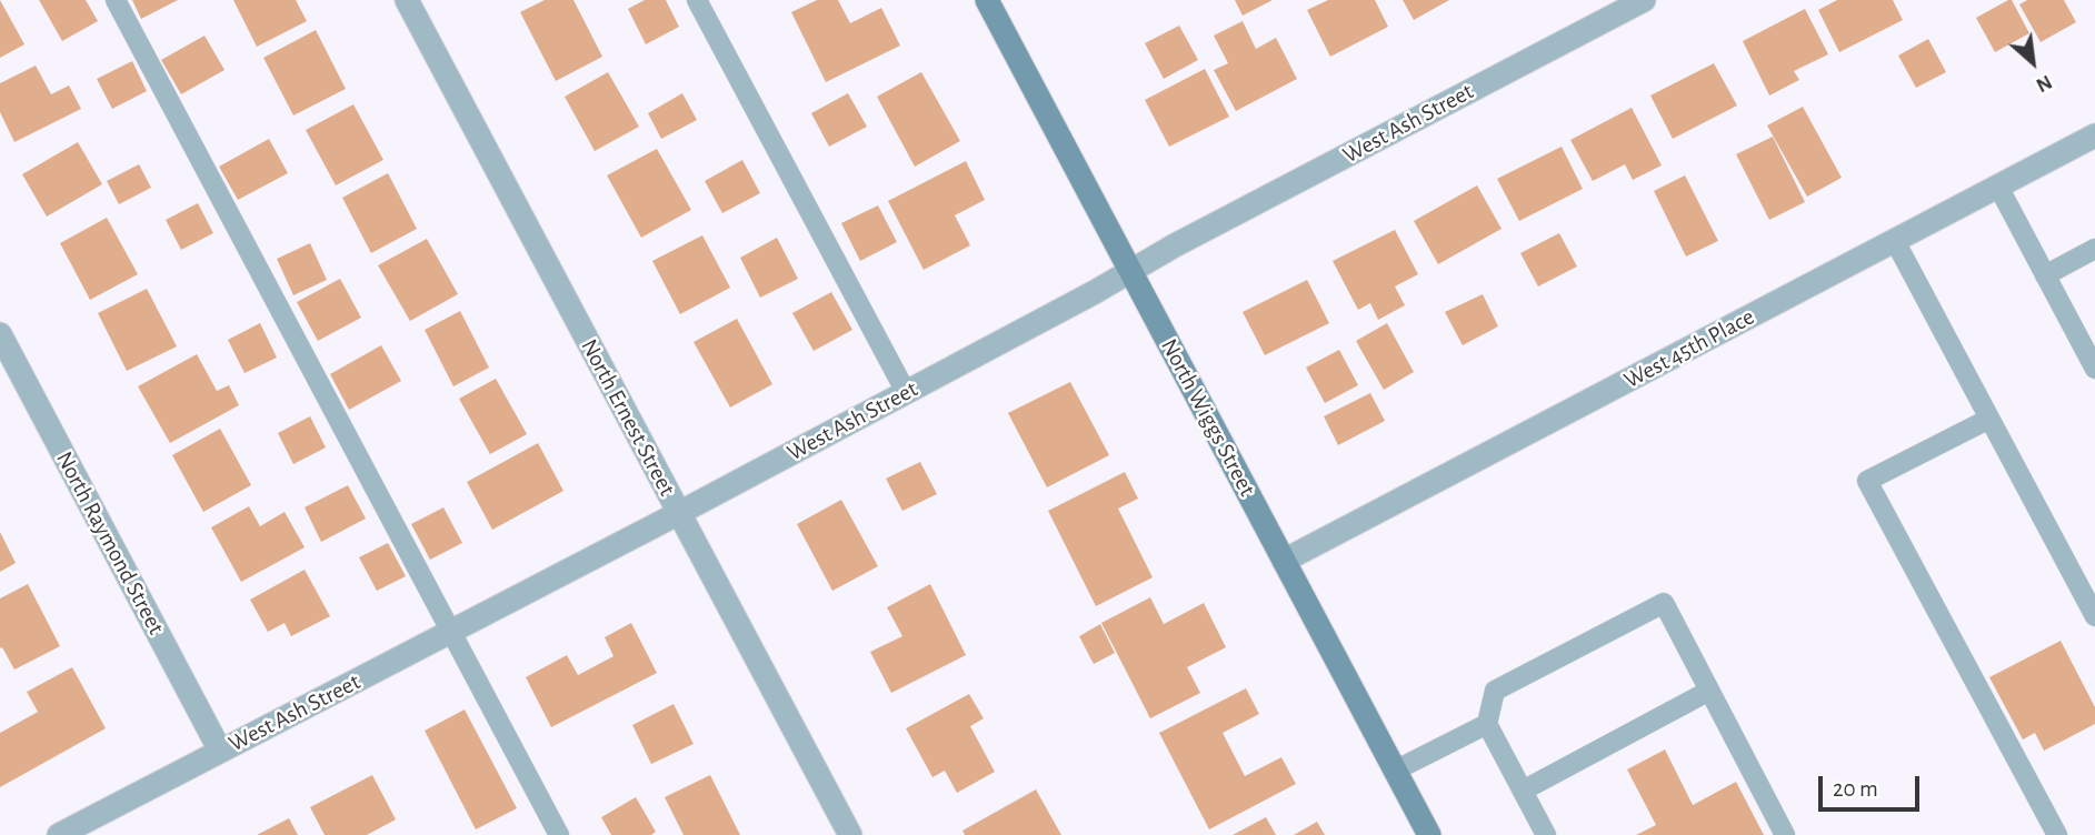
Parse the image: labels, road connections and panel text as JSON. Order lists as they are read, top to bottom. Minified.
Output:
{"streets":{"street":["West Ash Street","West 45th Place","North Ernest Street","North Wiggs Street","North Raymond Street"]},"crossings":[["West Ash Street","North Ernest Street"],["West Ash Street","North Wiggs Street"],["West Ash Street","North Raymond Street"],["West 45th Place","North Wiggs Street"]],"scale_bar":"20 m","north":"bottom right"}
